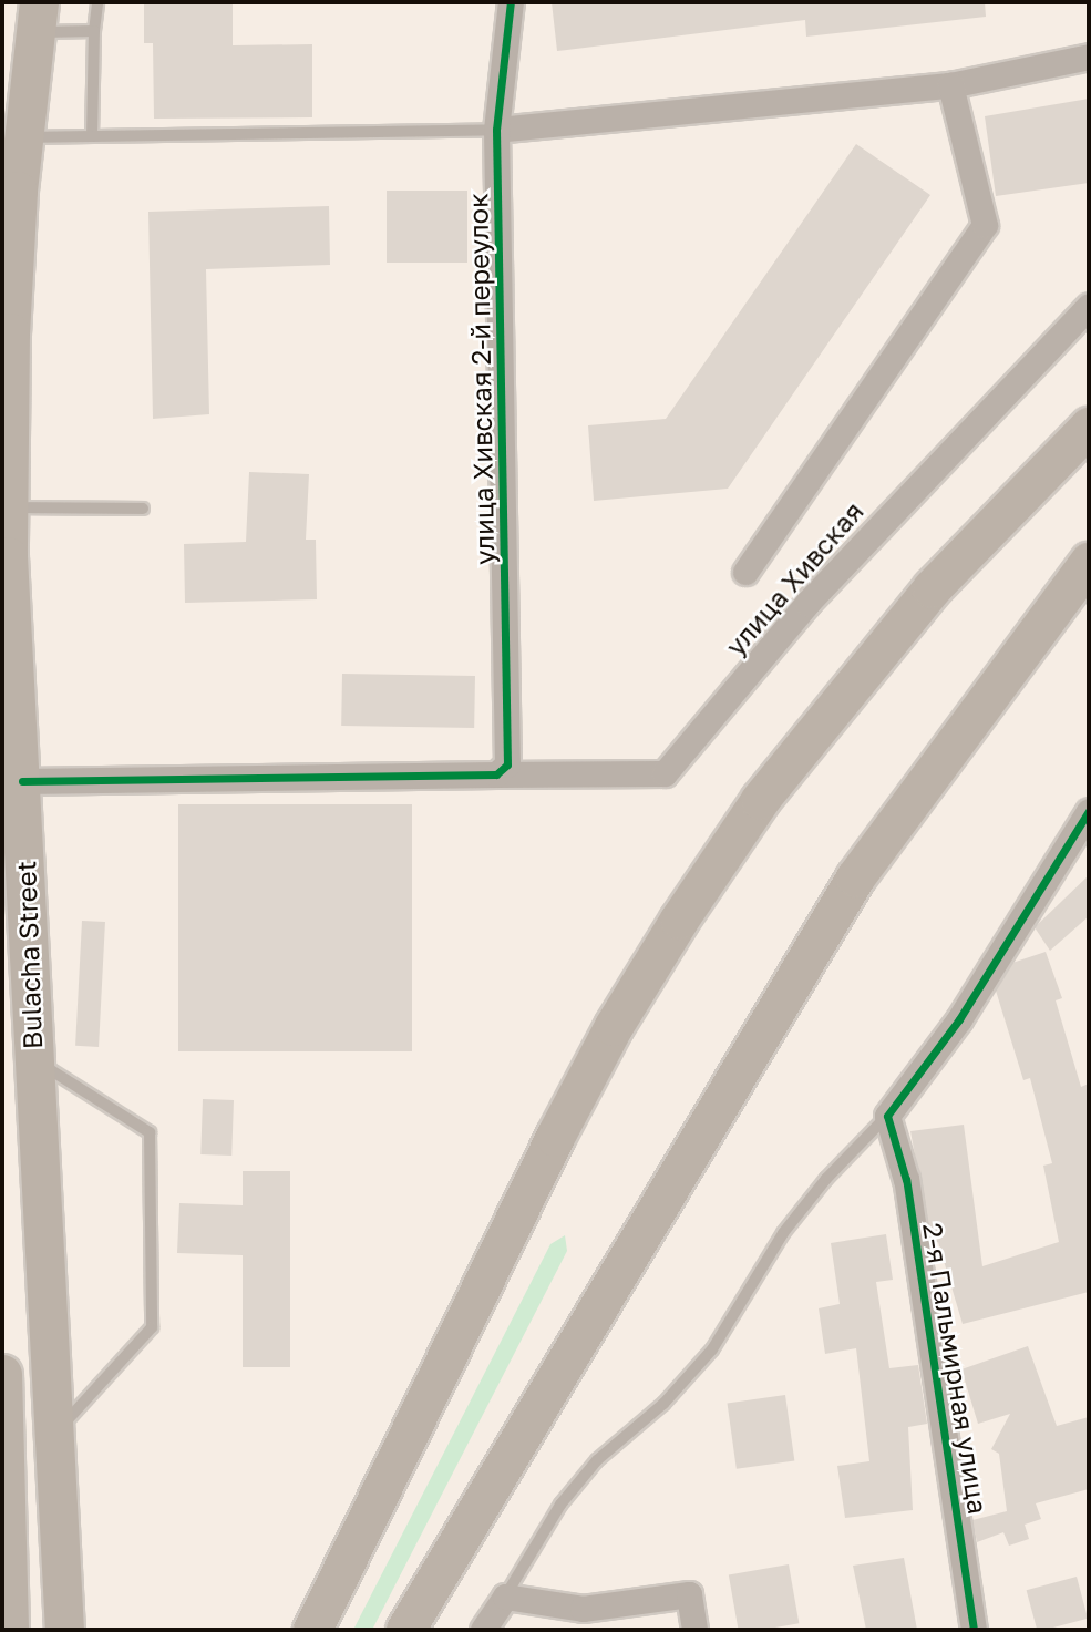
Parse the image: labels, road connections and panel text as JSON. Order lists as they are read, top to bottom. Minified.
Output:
{"streets":{"main road":["Bulacha Street"],"street":["улица Хивская 2-й переулок","улица Хивская","2-я Пальмирная улица"]},"crossings":[["улица Хивская 2-й переулок","улица Хивская"],["улица Хивская","Bulacha Street"]]}
